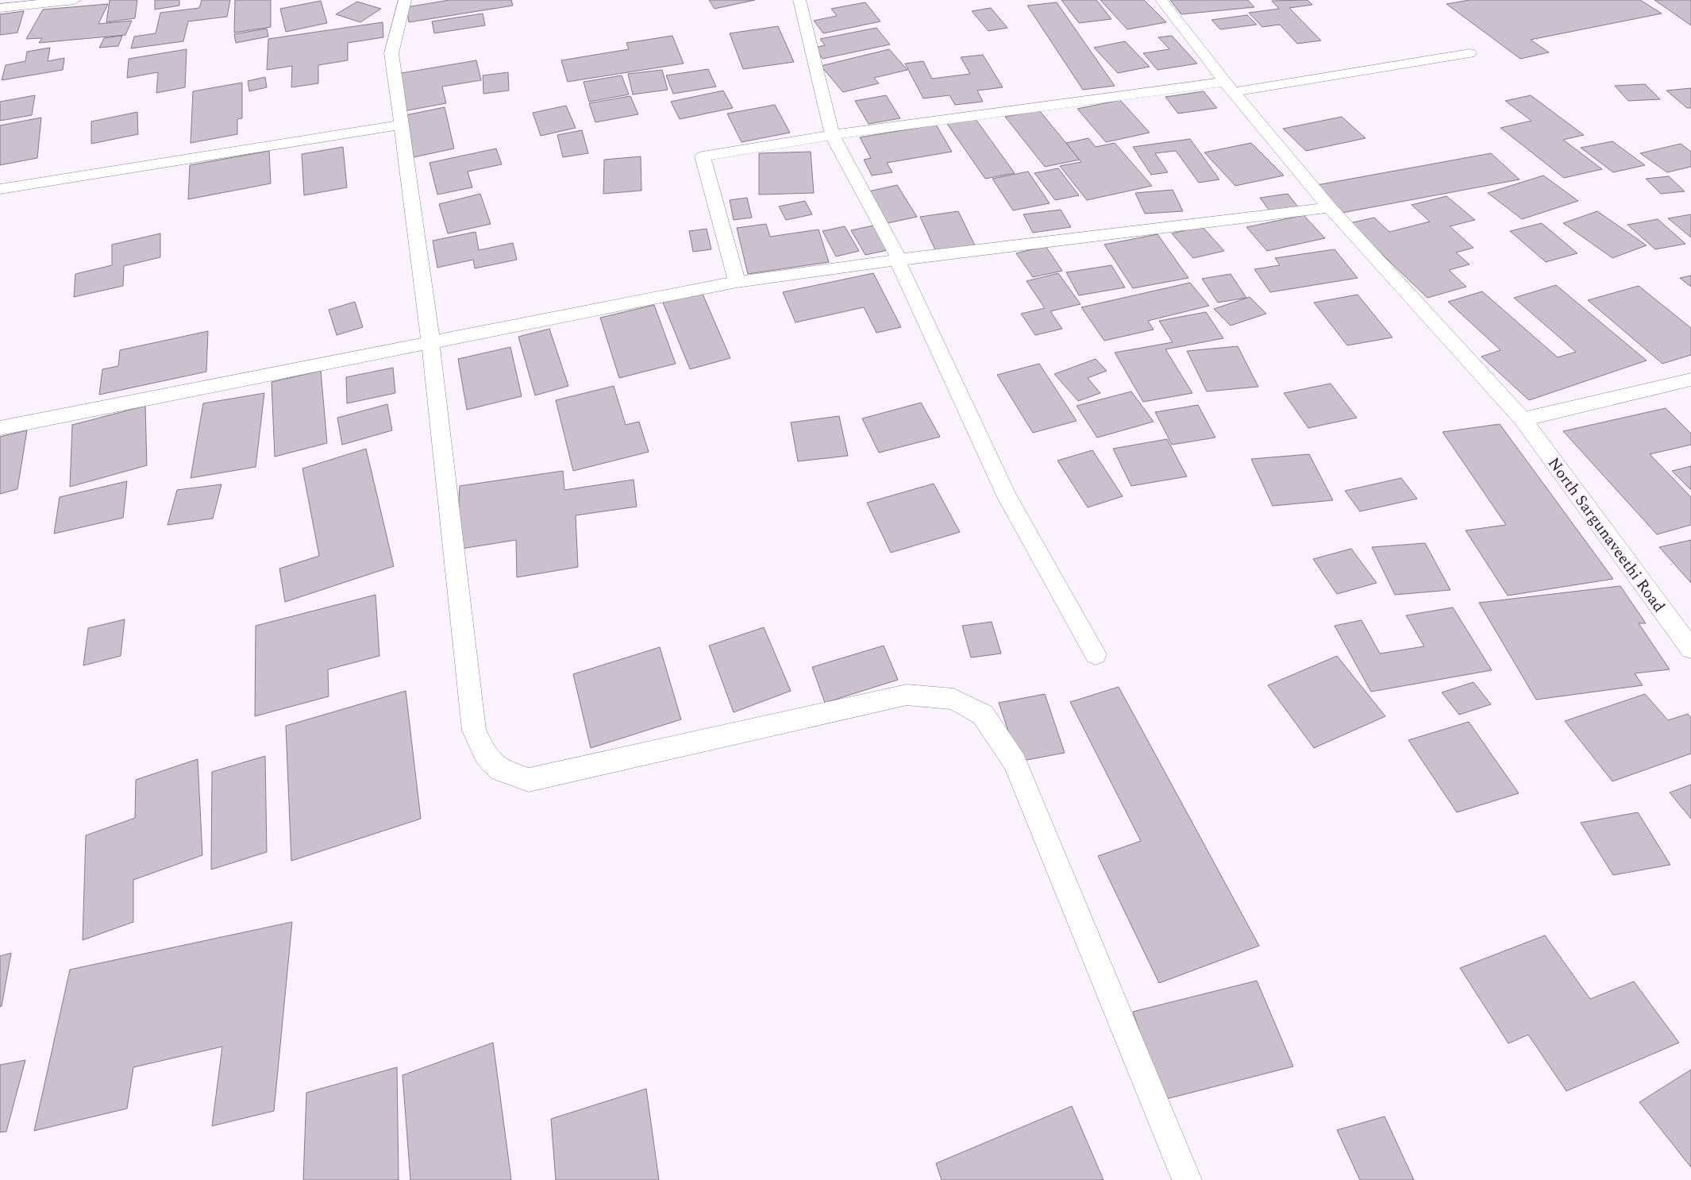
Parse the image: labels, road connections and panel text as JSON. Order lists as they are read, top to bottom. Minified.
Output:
{"streets":{"street":["North Sargunaveethi Road"]}}
